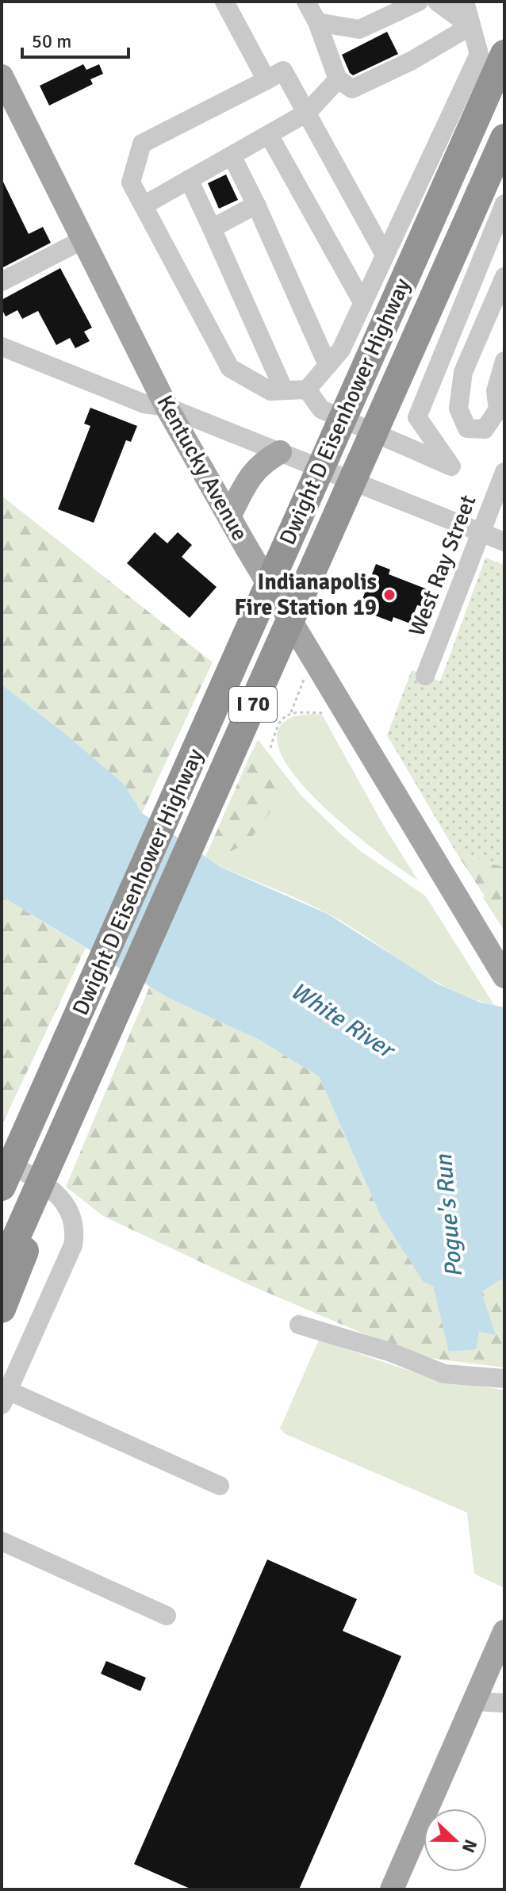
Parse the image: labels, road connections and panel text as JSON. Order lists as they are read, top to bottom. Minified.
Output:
{"streets":{"highway":["Dwight D Eisenhower Highway","I 70"],"main road":["Kentucky Avenue"],"street":["West Ray Street"]},"water":["White River","Pogue's Run"],"places":["Indianapolis Fire Station 19"],"scale_bar":"50 m","north":"right"}
